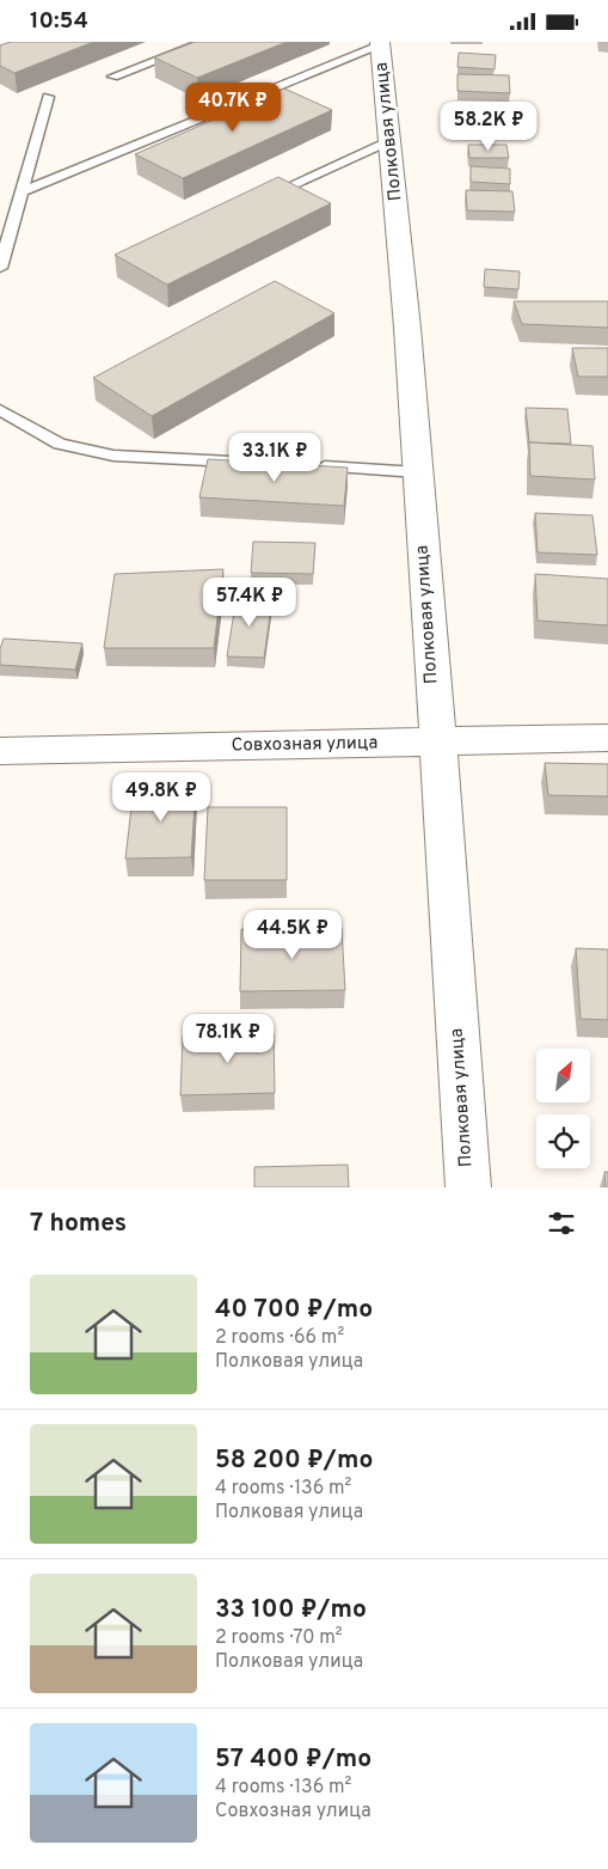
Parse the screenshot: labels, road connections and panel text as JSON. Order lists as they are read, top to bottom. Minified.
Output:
{"streets":{"street":["Полковая улица","Совхозная улица"]},"crossings":[["Полковая улица","Совхозная улица"]],"north":"top right","page":{"status":"10:54","price":["40.7K ₽","58.2K ₽","33.1K ₽","57.4K ₽","49.8K ₽","44.5K ₽","78.1K ₽"],"heading":"7 homes","list":[{"name":"40 700 ₽/mo","note":"2 rooms · 66 m² · Полковая улица"},{"name":"58 200 ₽/mo","note":"4 rooms · 136 m² · Полковая улица"},{"name":"33 100 ₽/mo","note":"2 rooms · 70 m² · Полковая улица"},{"name":"57 400 ₽/mo","note":"4 rooms · 136 m² · Совхозная улица"}]}}
